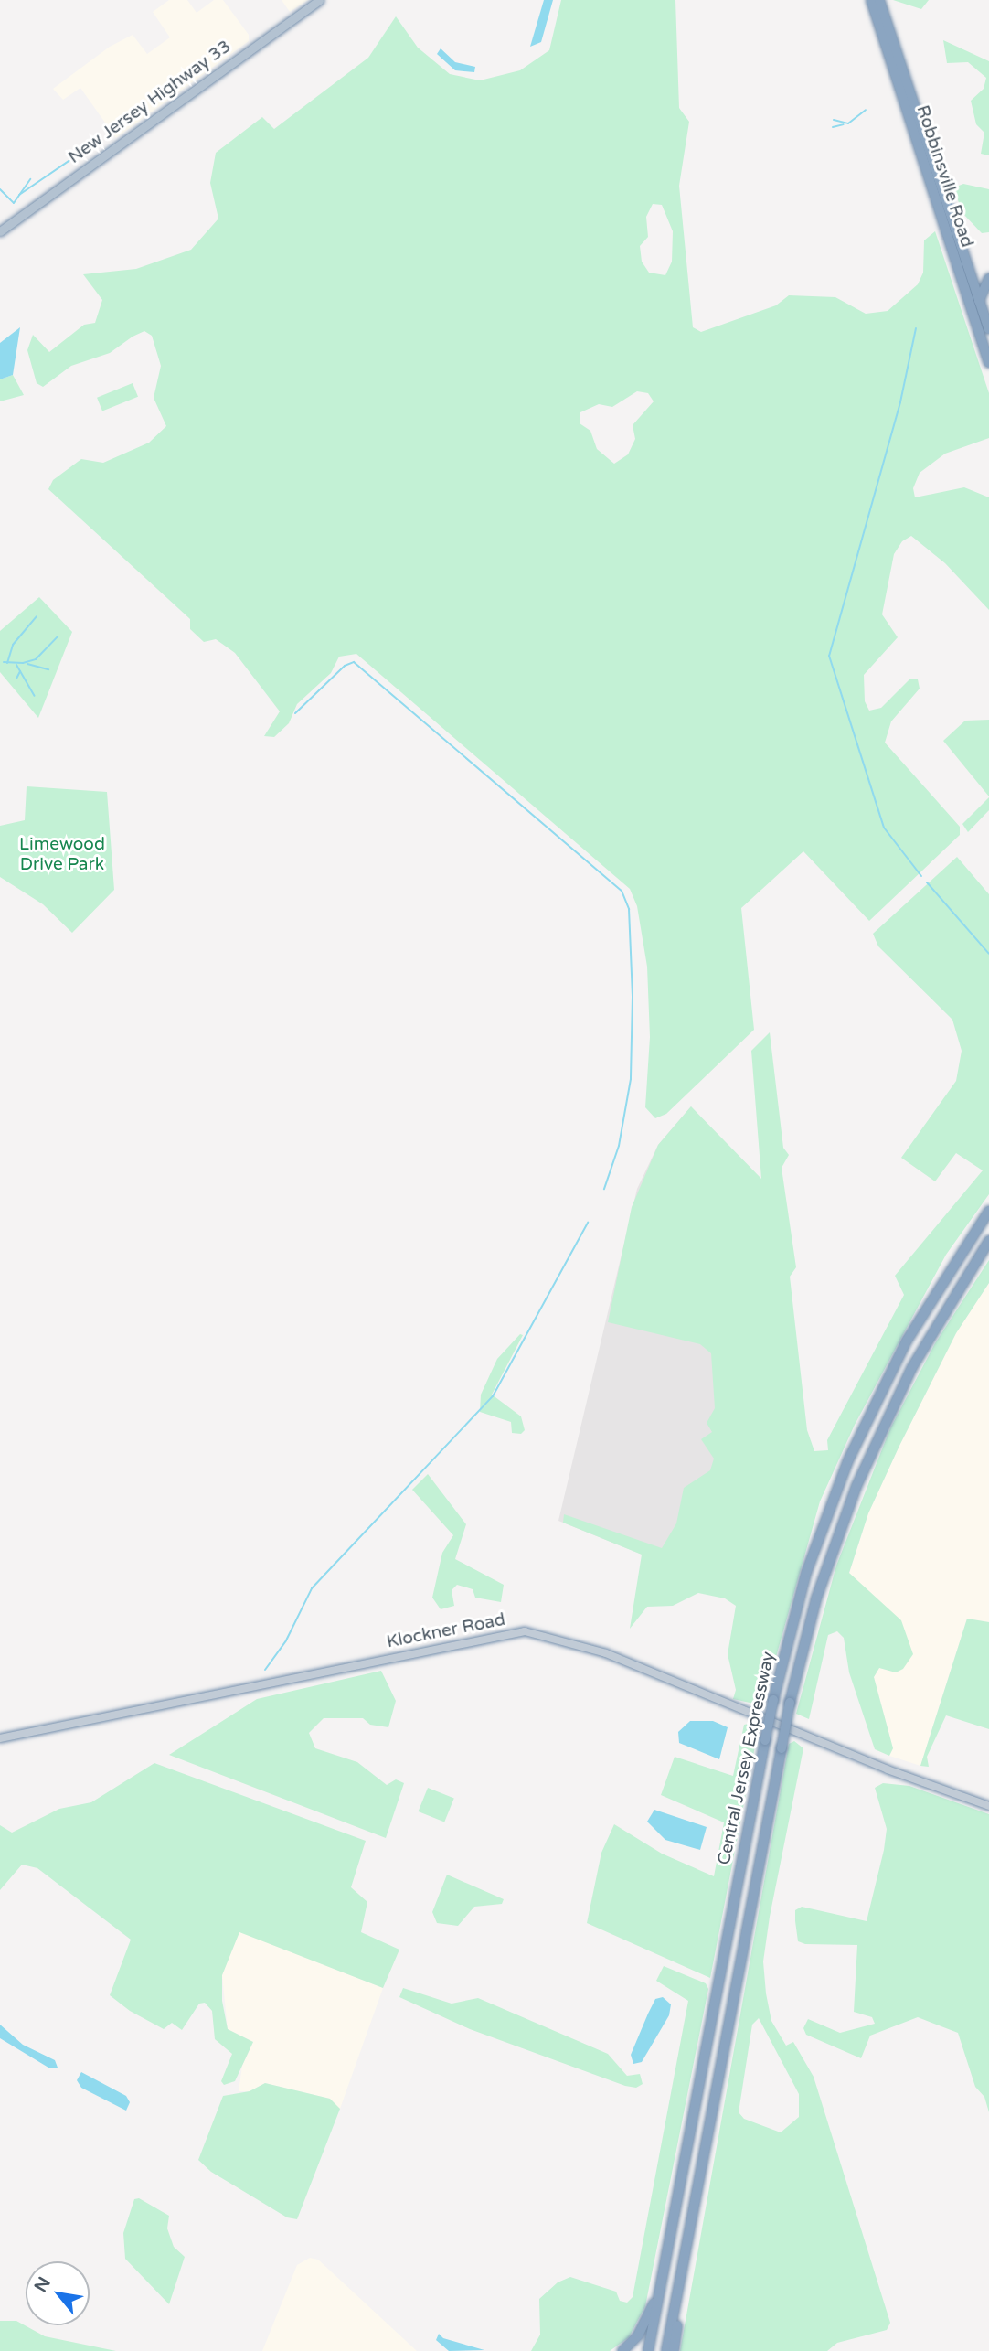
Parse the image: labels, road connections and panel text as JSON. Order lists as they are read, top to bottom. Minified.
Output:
{"streets":{"highway":["Robbinsville Road","Central Jersey Expressway"],"main road":["New Jersey Highway 33","Klockner Road"]},"parks":["Limewood Drive Park"],"north":"top left"}
